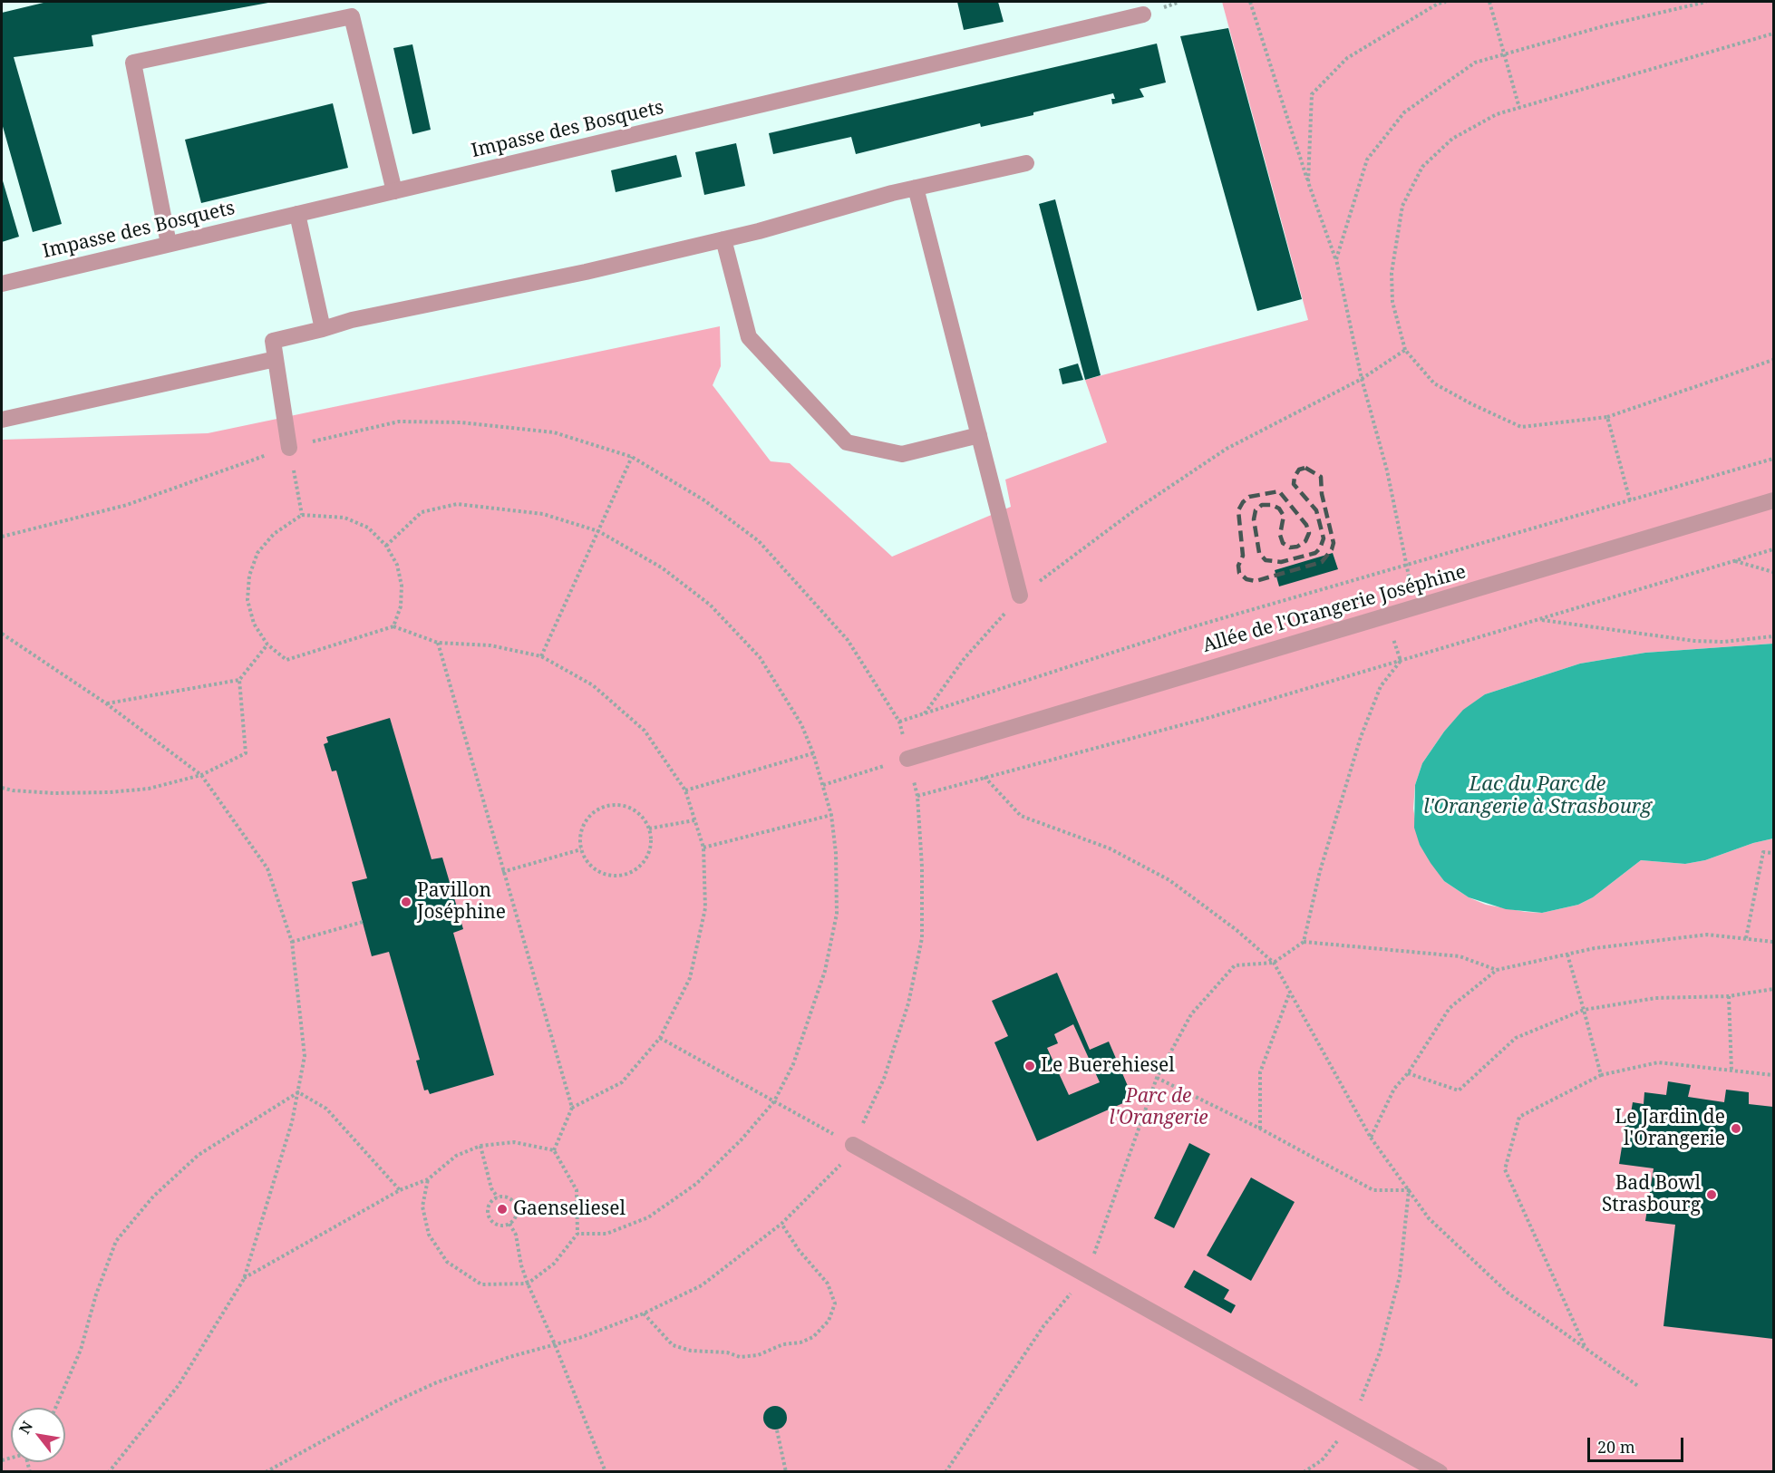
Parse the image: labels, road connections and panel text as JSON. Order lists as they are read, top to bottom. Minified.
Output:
{"streets":{"street":["Impasse des Bosquets","Allée de l'Orangerie Joséphine"]},"water":["Lac du Parc de l'Orangerie à Strasbourg"],"parks":["Parc de l'Orangerie"],"places":["Pavillon Joséphine","Le Buerehiesel","Le Jardin de l'Orangerie","Bad Bowl Strasbourg","Gaenseliesel"],"scale_bar":"20 m","north":"top left"}
